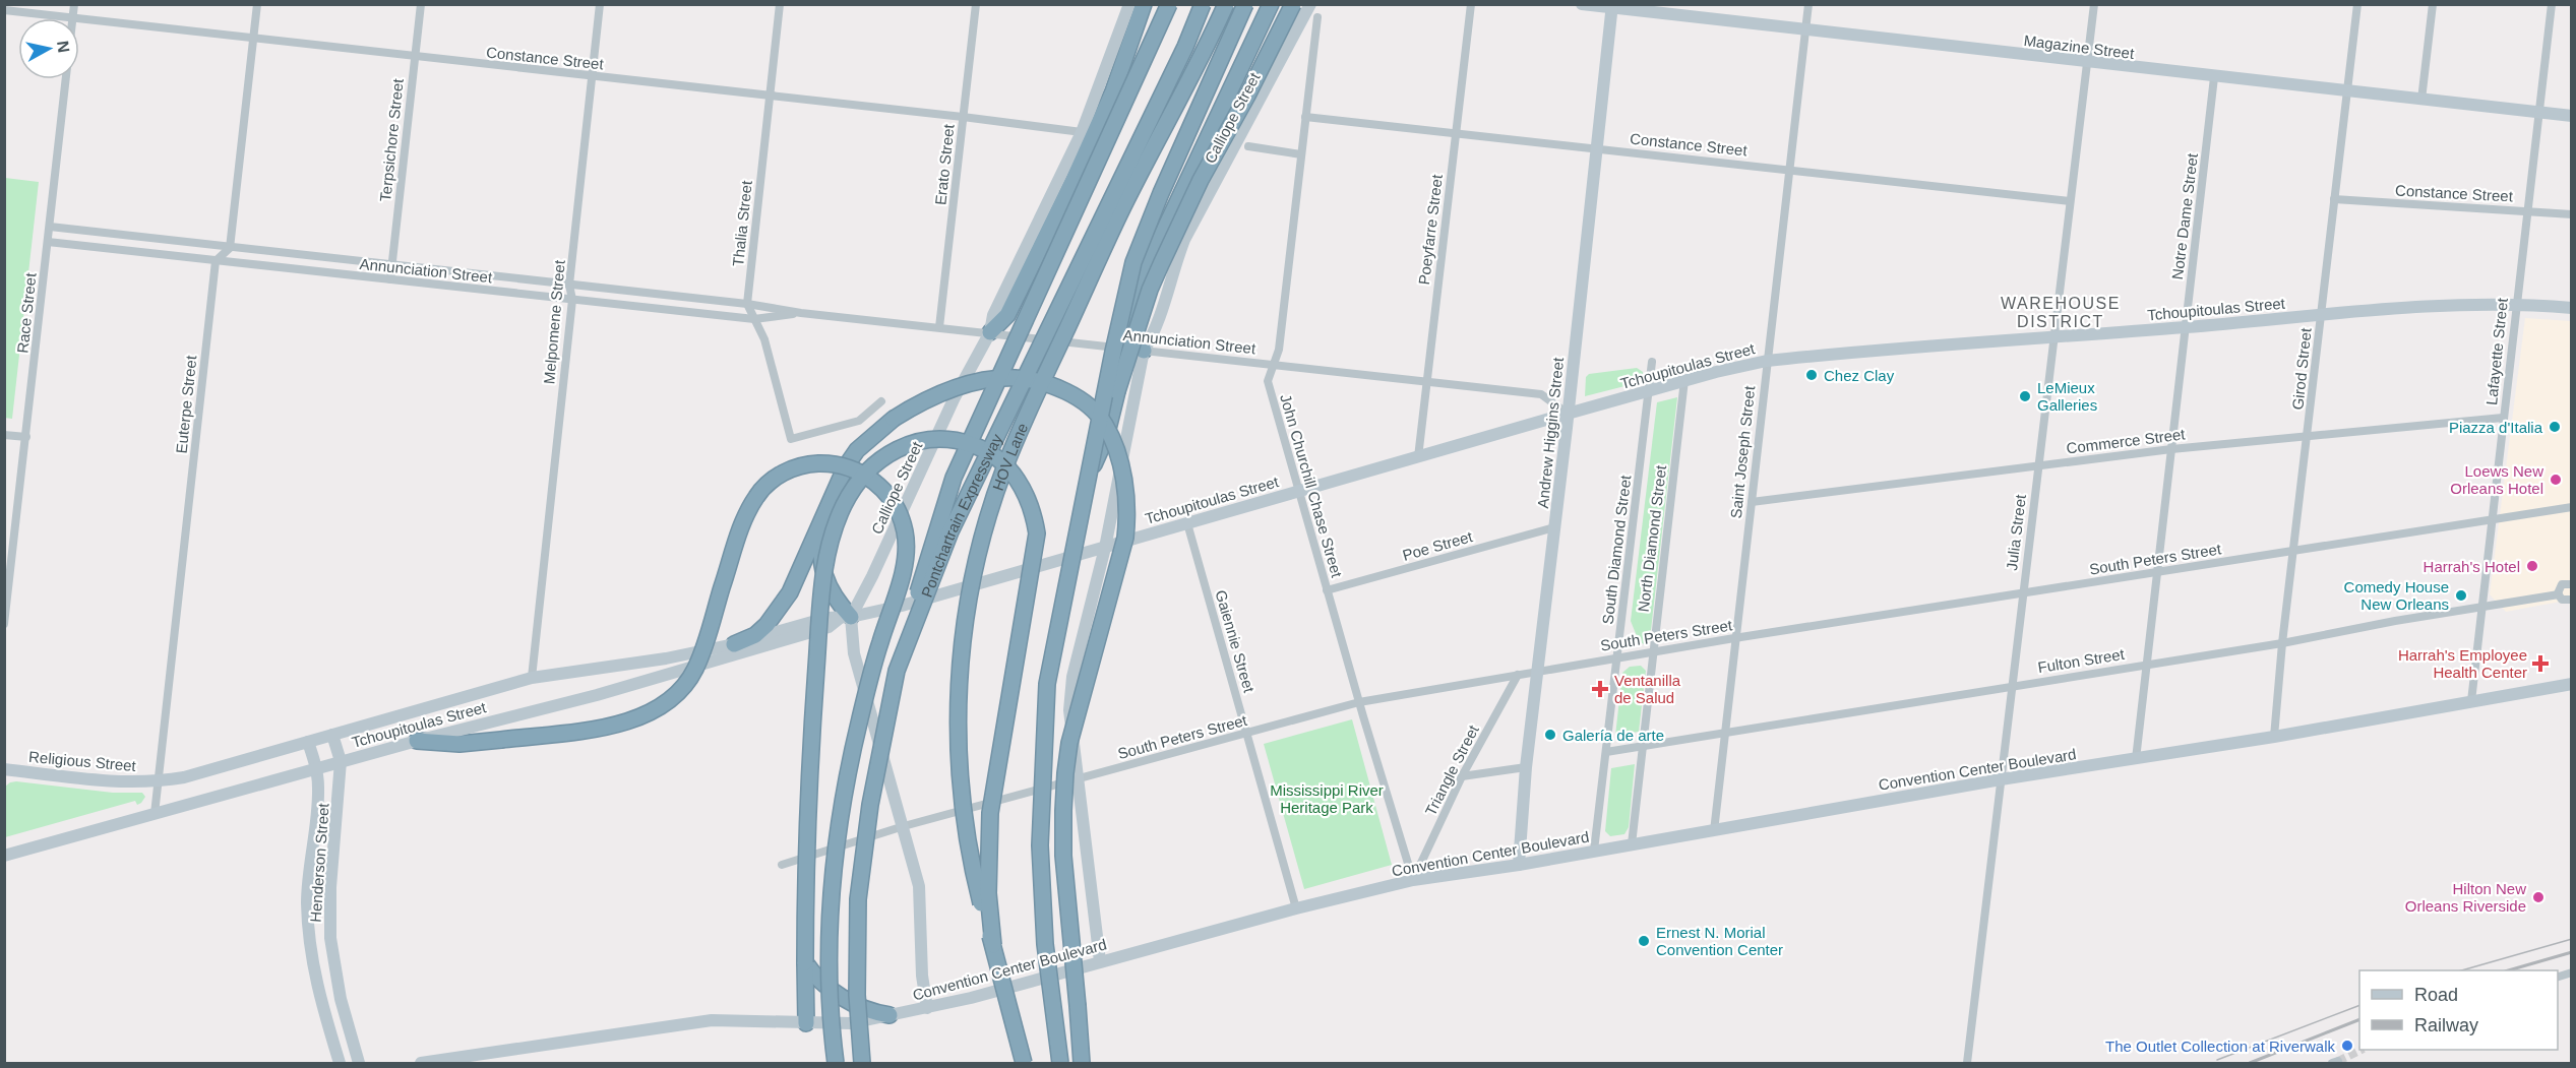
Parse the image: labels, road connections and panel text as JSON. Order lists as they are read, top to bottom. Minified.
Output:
{"streets":{"highway":["HOV Lane","Pontchartrain Expressway"],"street":["Magazine Street","Constance Street","Calliope Street","Terpsichore Street","Erato Street","Notre Dame Street","Thalia Street","Poeyfarre Street","Annunciation Street","Tchoupitoulas Street","Race Street","Melpomene Street","Lafayette Street","Girod Street","Euterpe Street","Andrew Higgins Street","Commerce Street","Saint Joseph Street","John Churchill Chase Street","Julia Street","North Diamond Street","Poe Street","South Diamond Street","South Peters Street","Gaiennie Street","Fulton Street","Religious Street","Convention Center Boulevard","Triangle Street","Henderson Street"]},"crossings":[["Magazine Street","Notre Dame Street"],["Magazine Street","Lafayette Street"],["Magazine Street","Girod Street"],["Magazine Street","Andrew Higgins Street"],["Magazine Street","Saint Joseph Street"],["Magazine Street","Julia Street"],["Constance Street","Calliope Street"],["Constance Street","Terpsichore Street"],["Constance Street","Erato Street"],["Constance Street","Thalia Street"],["Constance Street","Poeyfarre Street"],["Constance Street","Race Street"],["Constance Street","Melpomene Street"],["Constance Street","Lafayette Street"],["Constance Street","Girod Street"],["Constance Street","Andrew Higgins Street"],["Constance Street","Saint Joseph Street"],["Constance Street","John Churchill Chase Street"],["Constance Street","Julia Street"],["Calliope Street","Annunciation Street"],["Calliope Street","Tchoupitoulas Street"],["Calliope Street","South Peters Street"],["Calliope Street","Convention Center Boulevard"],["Terpsichore Street","Annunciation Street"],["Erato Street","Annunciation Street"],["Notre Dame Street","Tchoupitoulas Street"],["Notre Dame Street","Commerce Street"],["Notre Dame Street","South Peters Street"],["Notre Dame Street","Fulton Street"],["Notre Dame Street","Convention Center Boulevard"],["Thalia Street","Annunciation Street"],["Poeyfarre Street","Annunciation Street"],["Poeyfarre Street","Tchoupitoulas Street"],["Annunciation Street","Tchoupitoulas Street"],["Annunciation Street","Race Street"],["Annunciation Street","Melpomene Street"],["Annunciation Street","Euterpe Street"],["Annunciation Street","Andrew Higgins Street"],["Annunciation Street","John Churchill Chase Street"],["Tchoupitoulas Street","Melpomene Street"],["Tchoupitoulas Street","Lafayette Street"],["Tchoupitoulas Street","Girod Street"],["Tchoupitoulas Street","Euterpe Street"],["Tchoupitoulas Street","Andrew Higgins Street"],["Tchoupitoulas Street","Saint Joseph Street"],["Tchoupitoulas Street","John Churchill Chase Street"],["Tchoupitoulas Street","Julia Street"],["Tchoupitoulas Street","North Diamond Street"],["Tchoupitoulas Street","South Diamond Street"],["Tchoupitoulas Street","Gaiennie Street"],["Tchoupitoulas Street","Religious Street"],["Tchoupitoulas Street","Henderson Street"],["Lafayette Street","Commerce Street"],["Lafayette Street","South Peters Street"],["Lafayette Street","Fulton Street"],["Lafayette Street","Convention Center Boulevard"],["Girod Street","Commerce Street"],["Girod Street","South Peters Street"],["Girod Street","Fulton Street"],["Girod Street","Convention Center Boulevard"],["Euterpe Street","Religious Street"],["Andrew Higgins Street","Poe Street"],["Andrew Higgins Street","South Peters Street"],["Andrew Higgins Street","Convention Center Boulevard"],["Commerce Street","Saint Joseph Street"],["Commerce Street","Julia Street"],["Saint Joseph Street","South Peters Street"],["Saint Joseph Street","Fulton Street"],["Saint Joseph Street","Convention Center Boulevard"],["John Churchill Chase Street","Poe Street"],["John Churchill Chase Street","South Peters Street"],["John Churchill Chase Street","Convention Center Boulevard"],["John Churchill Chase Street","Triangle Street"],["Julia Street","South Peters Street"],["Julia Street","Fulton Street"],["Julia Street","Convention Center Boulevard"],["North Diamond Street","South Peters Street"],["North Diamond Street","Fulton Street"],["North Diamond Street","Convention Center Boulevard"],["South Diamond Street","South Peters Street"],["South Diamond Street","Fulton Street"],["South Diamond Street","Convention Center Boulevard"],["South Peters Street","Gaiennie Street"],["South Peters Street","Triangle Street"],["Gaiennie Street","Convention Center Boulevard"],["Convention Center Boulevard","Triangle Street"]],"districts":["WAREHOUSE DISTRICT"],"parks":["Mississippi River Heritage Park"],"places":{"other":["Chez Clay","LeMieux Galleries","Piazza d'Italia","Loews New Orleans Hotel","Harrah's Hotel","Comedy House New Orleans","Galería de arte","Hilton New Orleans Riverside","Ernest N. Morial Convention Center","The Outlet Collection at Riverwalk"],"health":["Harrah's Employee Health Center","Ventanilla de Salud"]},"legend":["Road","Railway"],"north":"right"}
